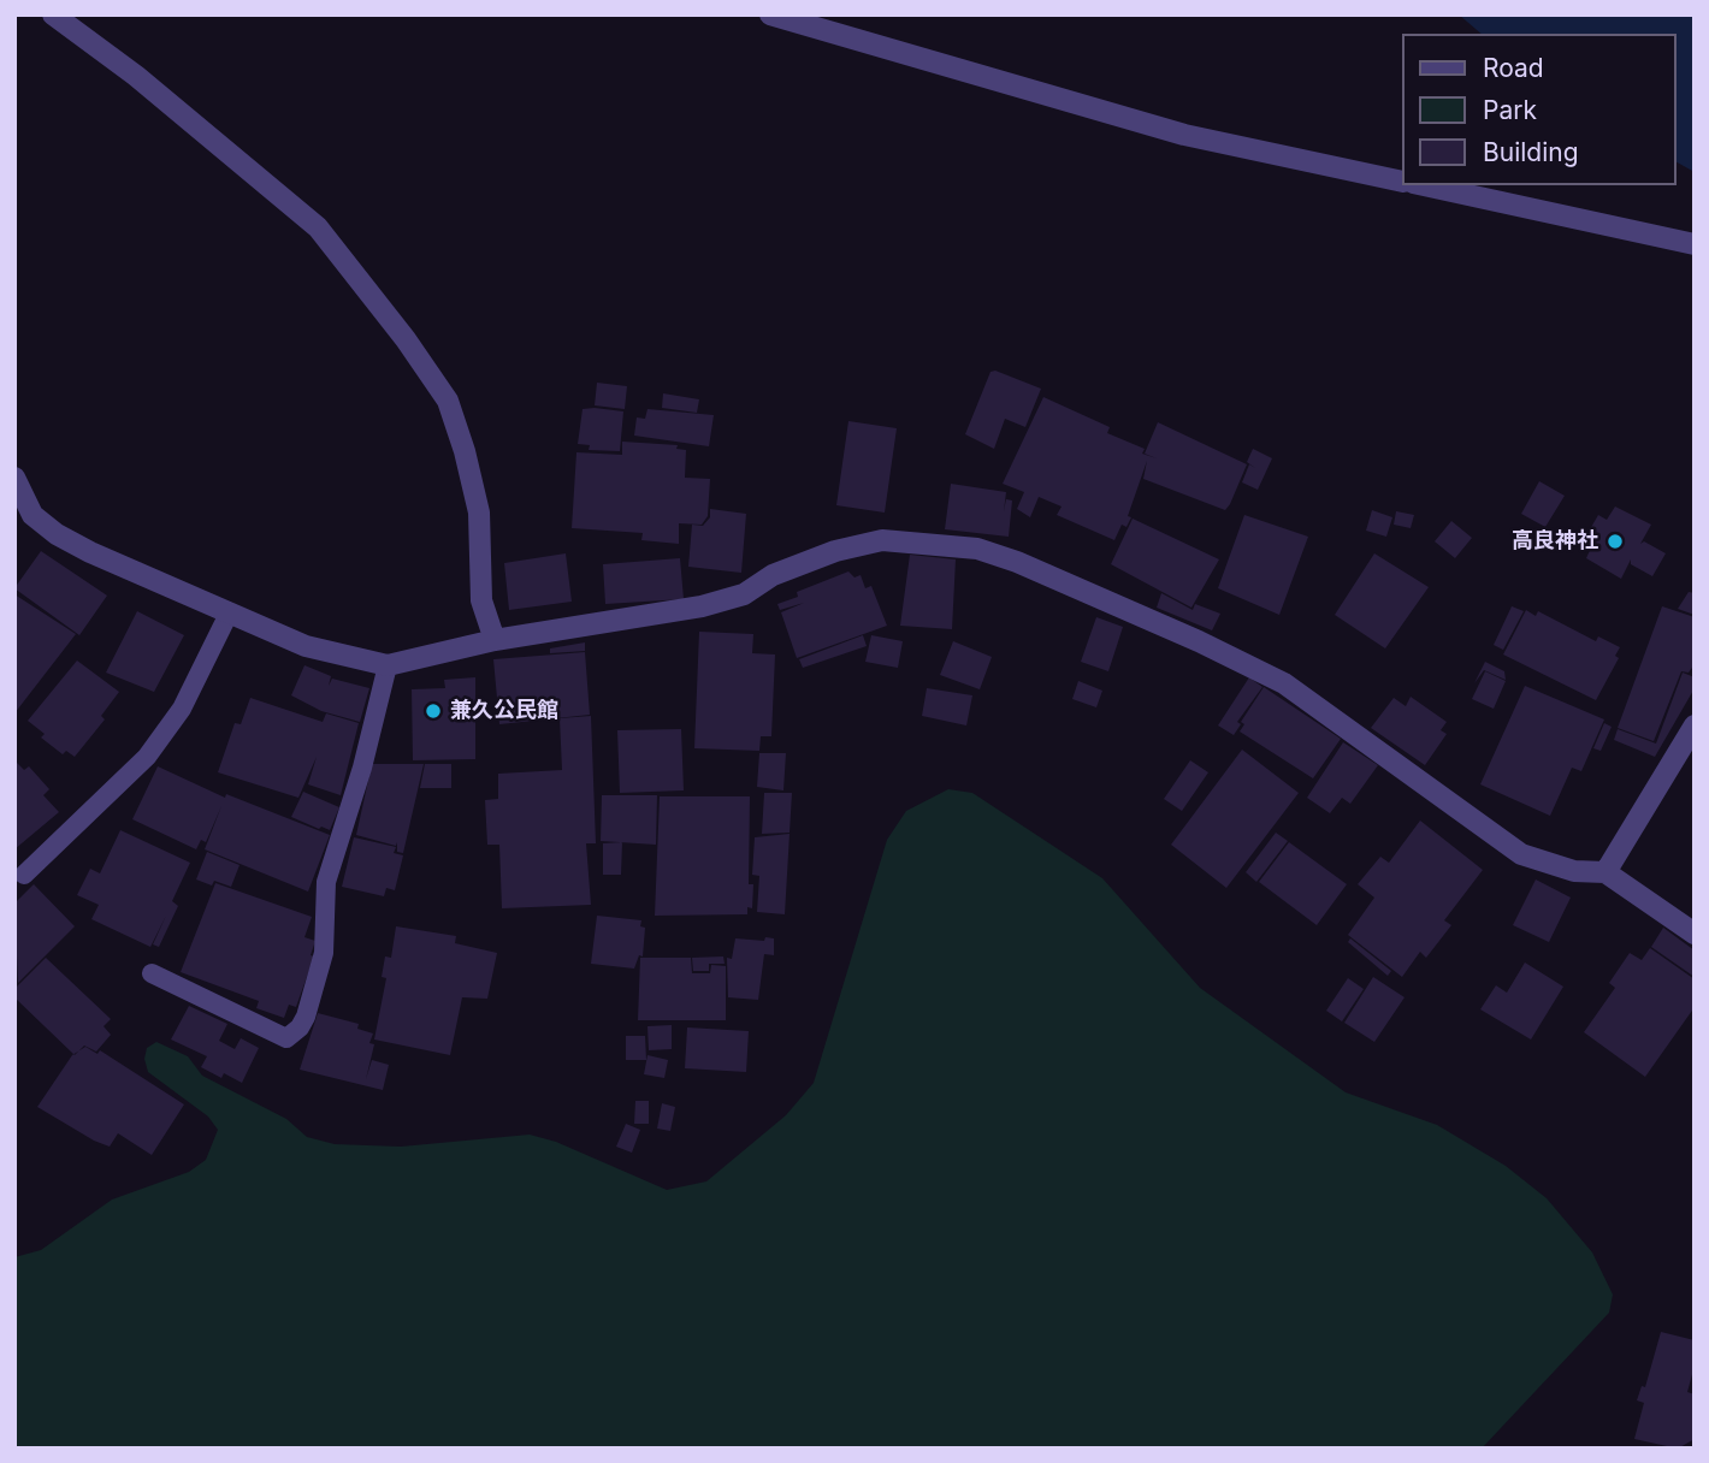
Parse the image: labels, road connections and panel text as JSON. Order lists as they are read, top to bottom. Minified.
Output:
{"places":["高良神社","兼久公民館"],"legend":["Road","Park","Building"]}
